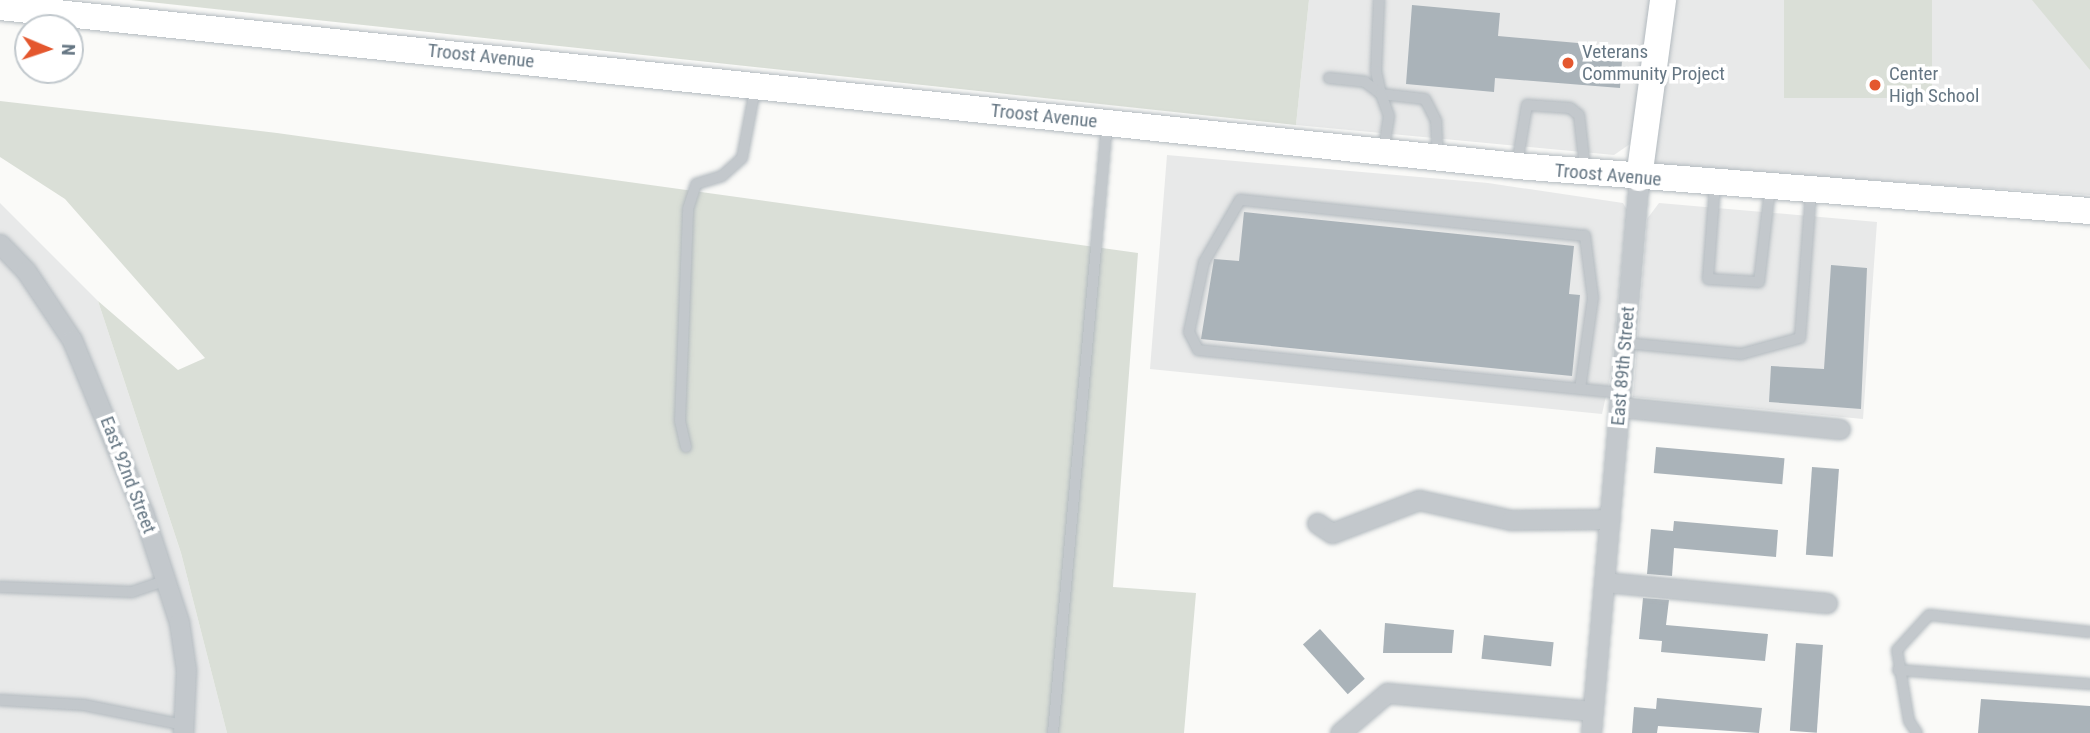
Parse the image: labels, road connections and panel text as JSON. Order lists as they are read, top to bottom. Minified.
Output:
{"streets":{"main road":["Troost Avenue","East 89th Street"],"street":["East 92nd Street"]},"crossings":[["Troost Avenue","East 89th Street"]],"places":["Veterans Community Project","Center High School"],"north":"right"}
